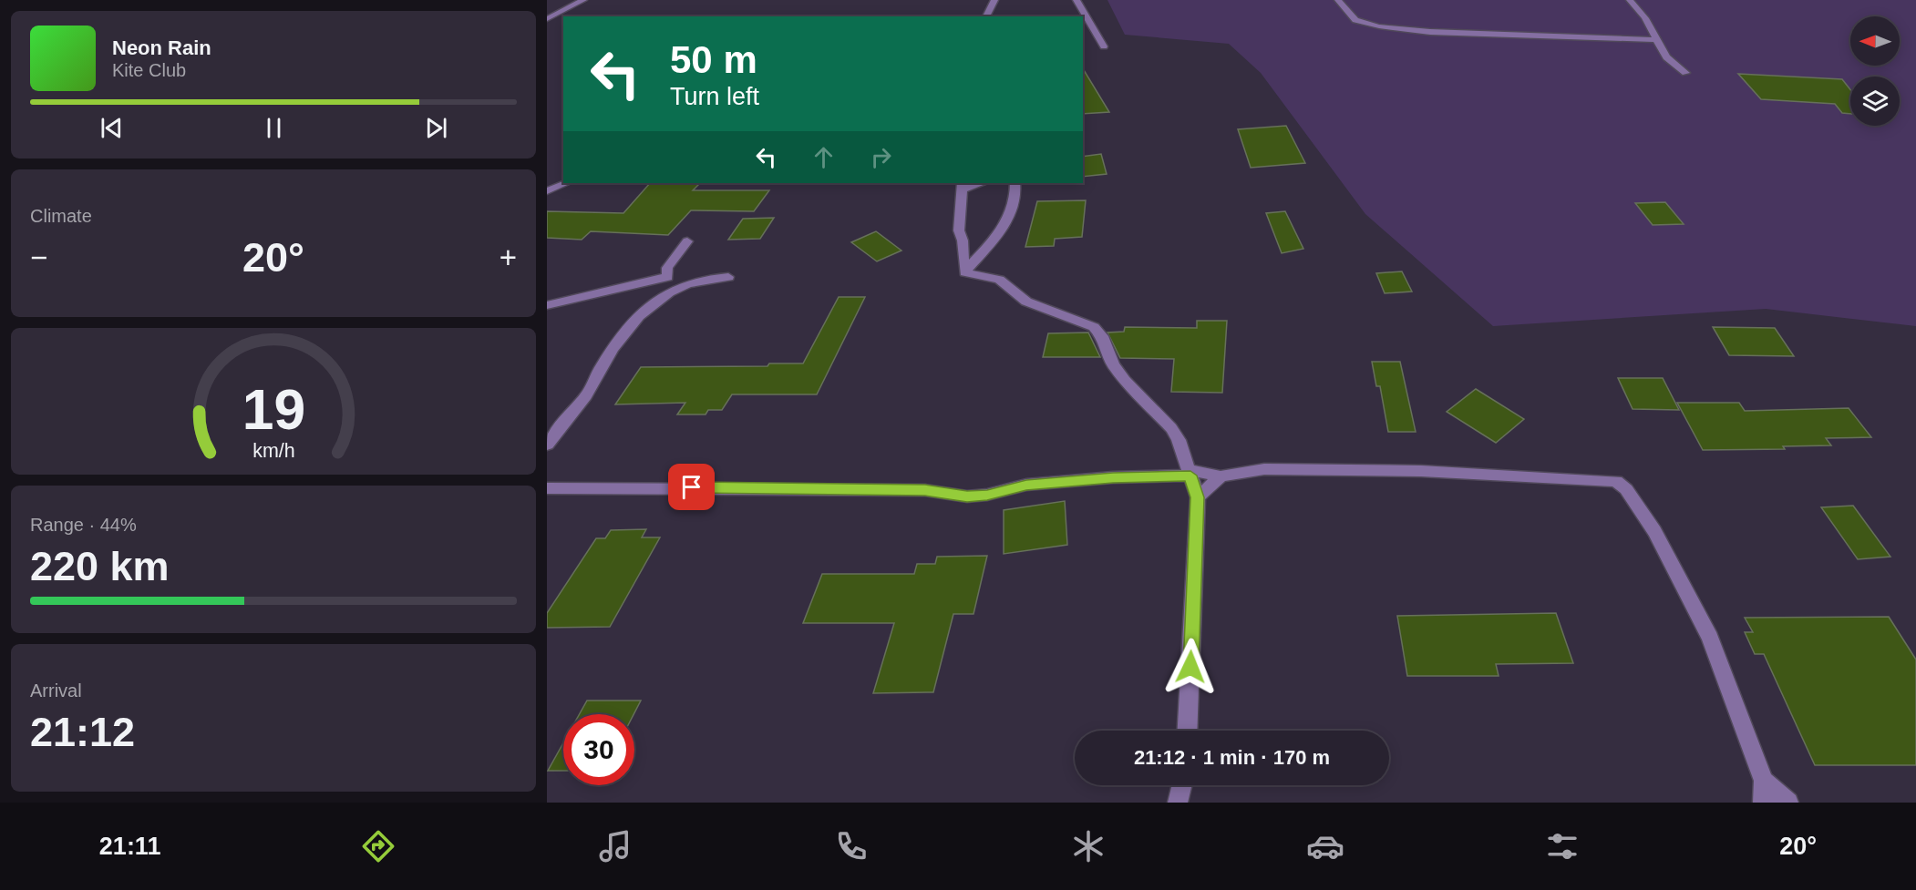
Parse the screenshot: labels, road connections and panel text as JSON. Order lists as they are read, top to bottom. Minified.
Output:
{"north":"left","page":{"turn":["50 m","Turn left"],"song":["Neon Rain","Kite Club"],"tile":["Climate",["Range · 44%","220 km"],["Arrival","21:12"]],"heat":["−","20°","+"],"limit":"30","trip":"21:12 · 1 min · 170 m","tabs":["21:11","20°"],"gauge":["19","km/h"]}}
